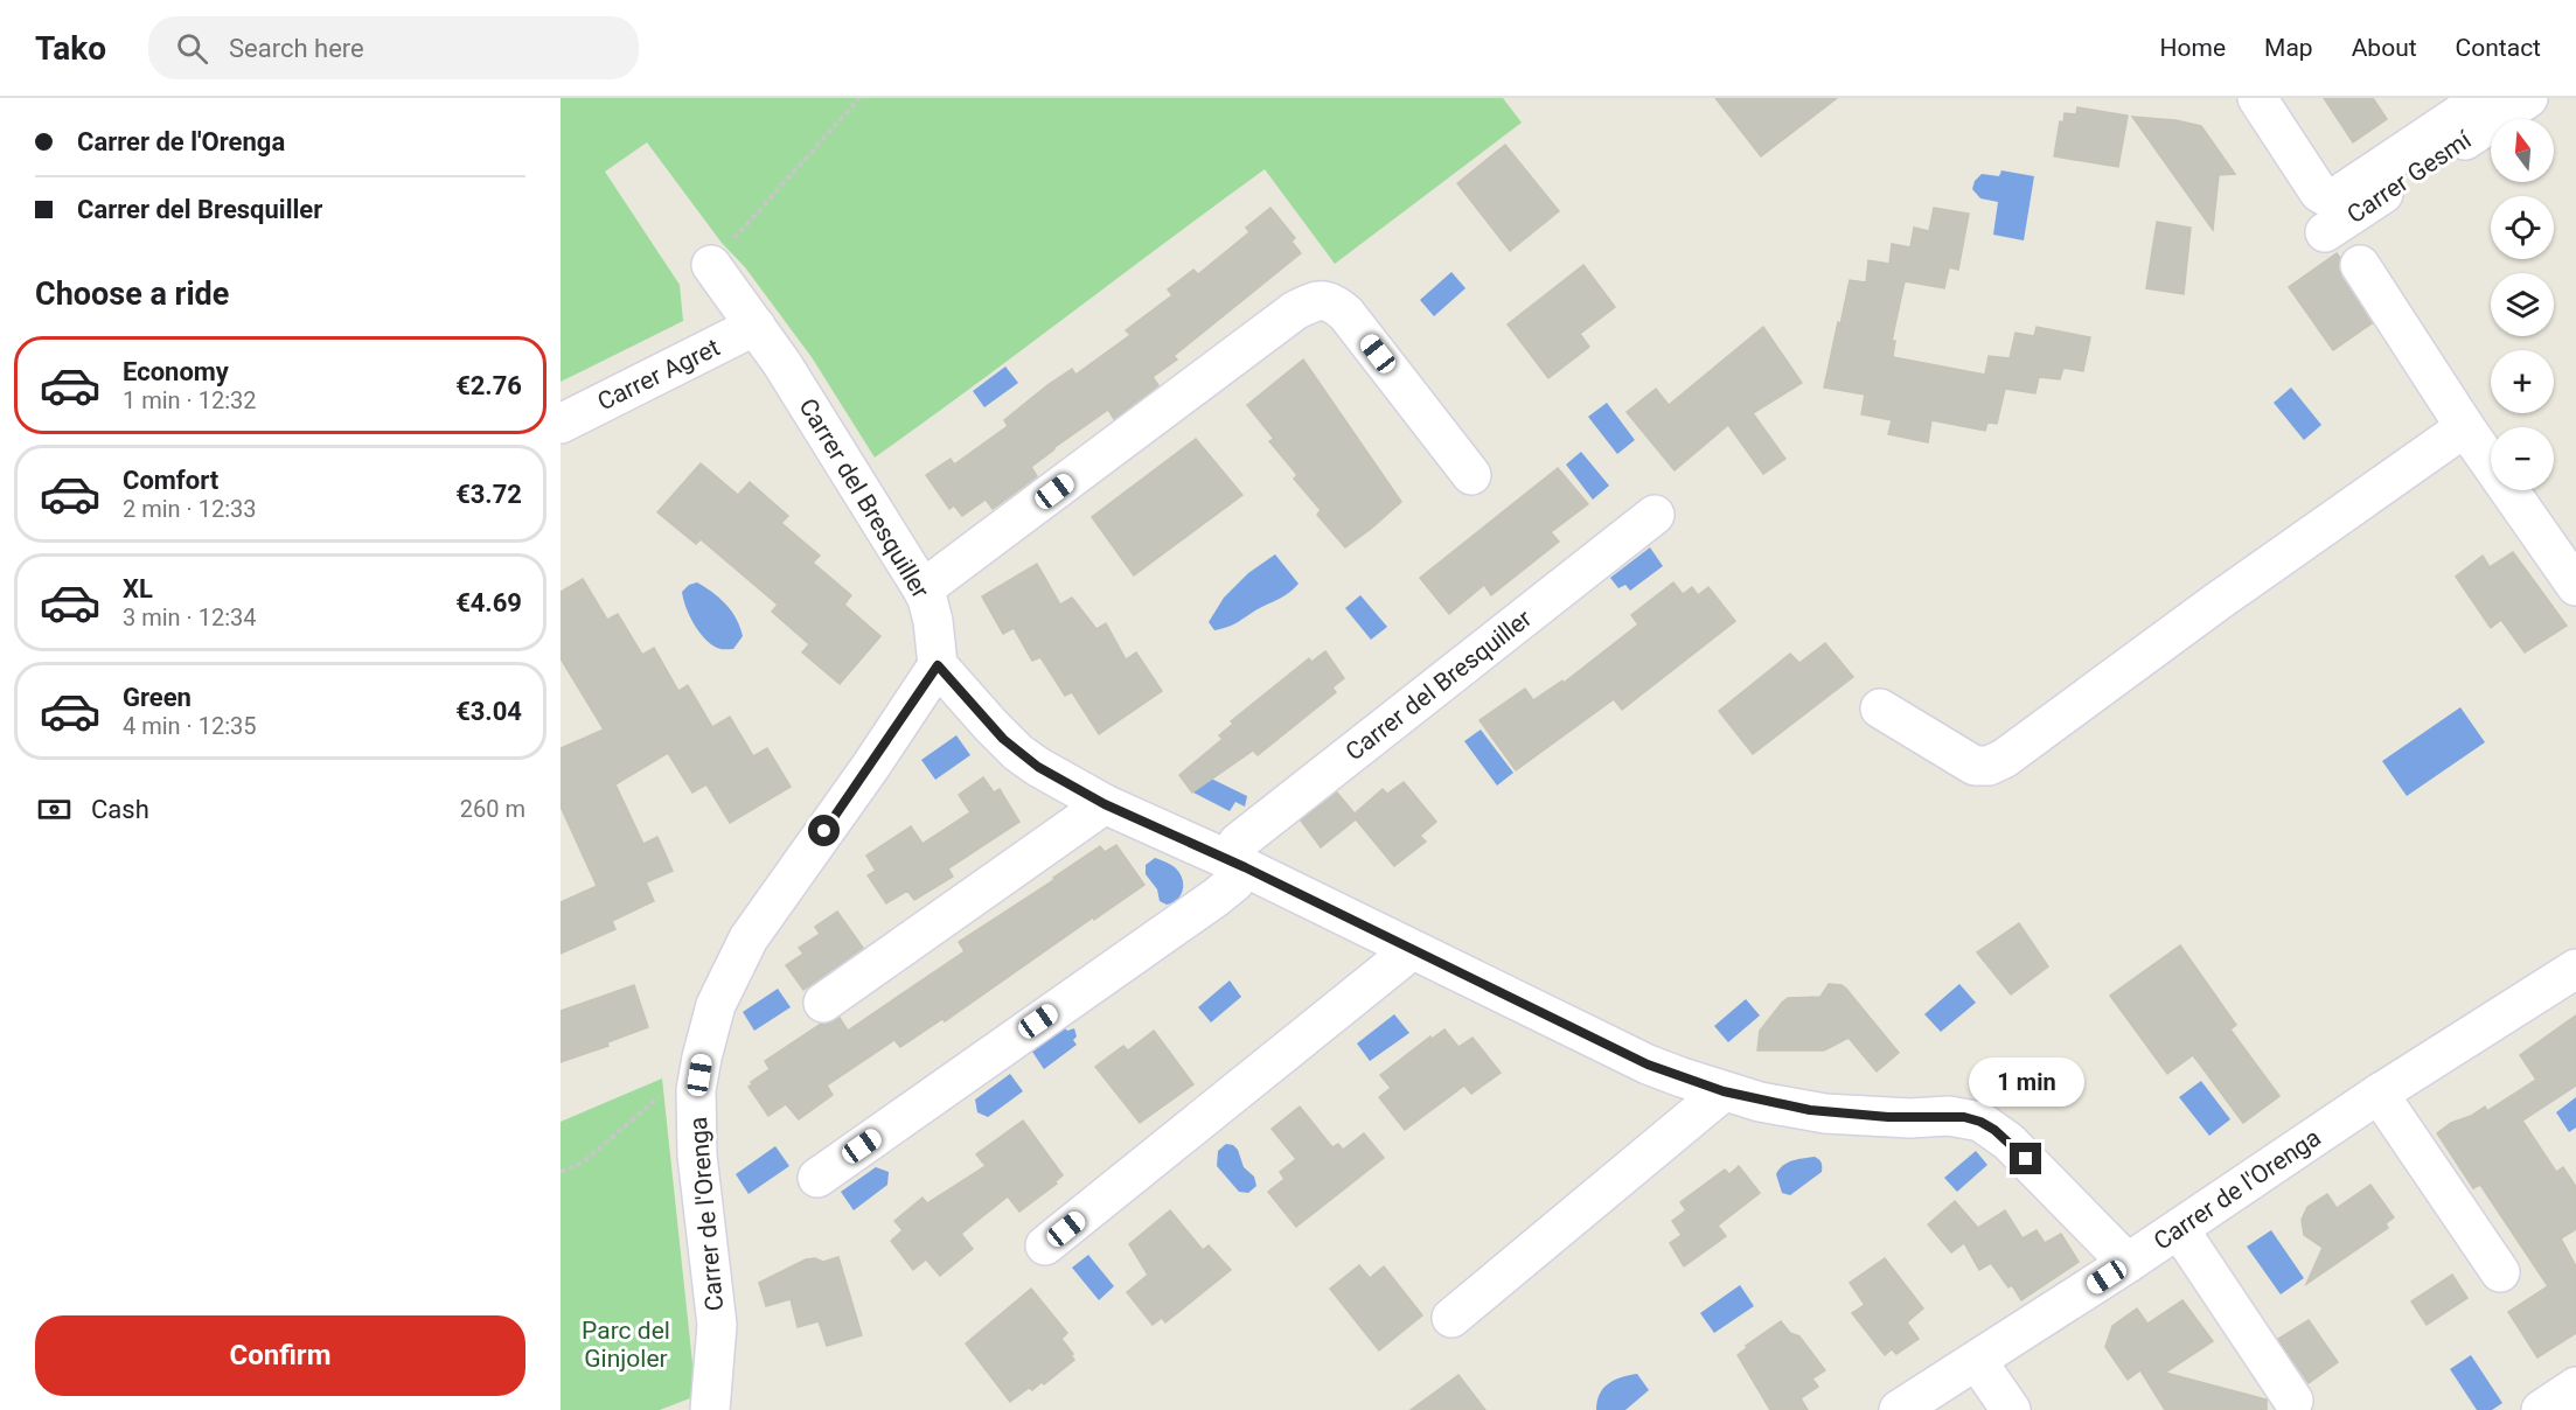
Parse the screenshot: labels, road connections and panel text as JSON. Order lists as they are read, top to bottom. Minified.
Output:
{"streets":{"street":["Carrer Gesmí","Carrer Agret","Carrer del Bresquiller","Carrer de l'Orenga"]},"crossings":[["Carrer Agret","Carrer del Bresquiller"],["Carrer del Bresquiller","Carrer de l'Orenga"]],"parks":["Parc del Ginjoler"],"north":"top","page":{"header":"Tako","search":"Search here","nav":["Home","Map","About","Contact"],"banner":["Carrer de l'Orenga","Carrer del Bresquiller"],"map_buttons":["+","−"],"heading":"Choose a ride","list":[{"name":"Economy","note":"1 min · 12:32","value":"€2.76"},{"name":"Comfort","note":"2 min · 12:33","value":"€3.72"},{"name":"XL","note":"3 min · 12:34","value":"€4.69"},{"name":"Green","note":"4 min · 12:35","value":"€3.04"}],"pay":["Cash","260 m"],"bubble":"1 min","buttons":"Confirm"}}
